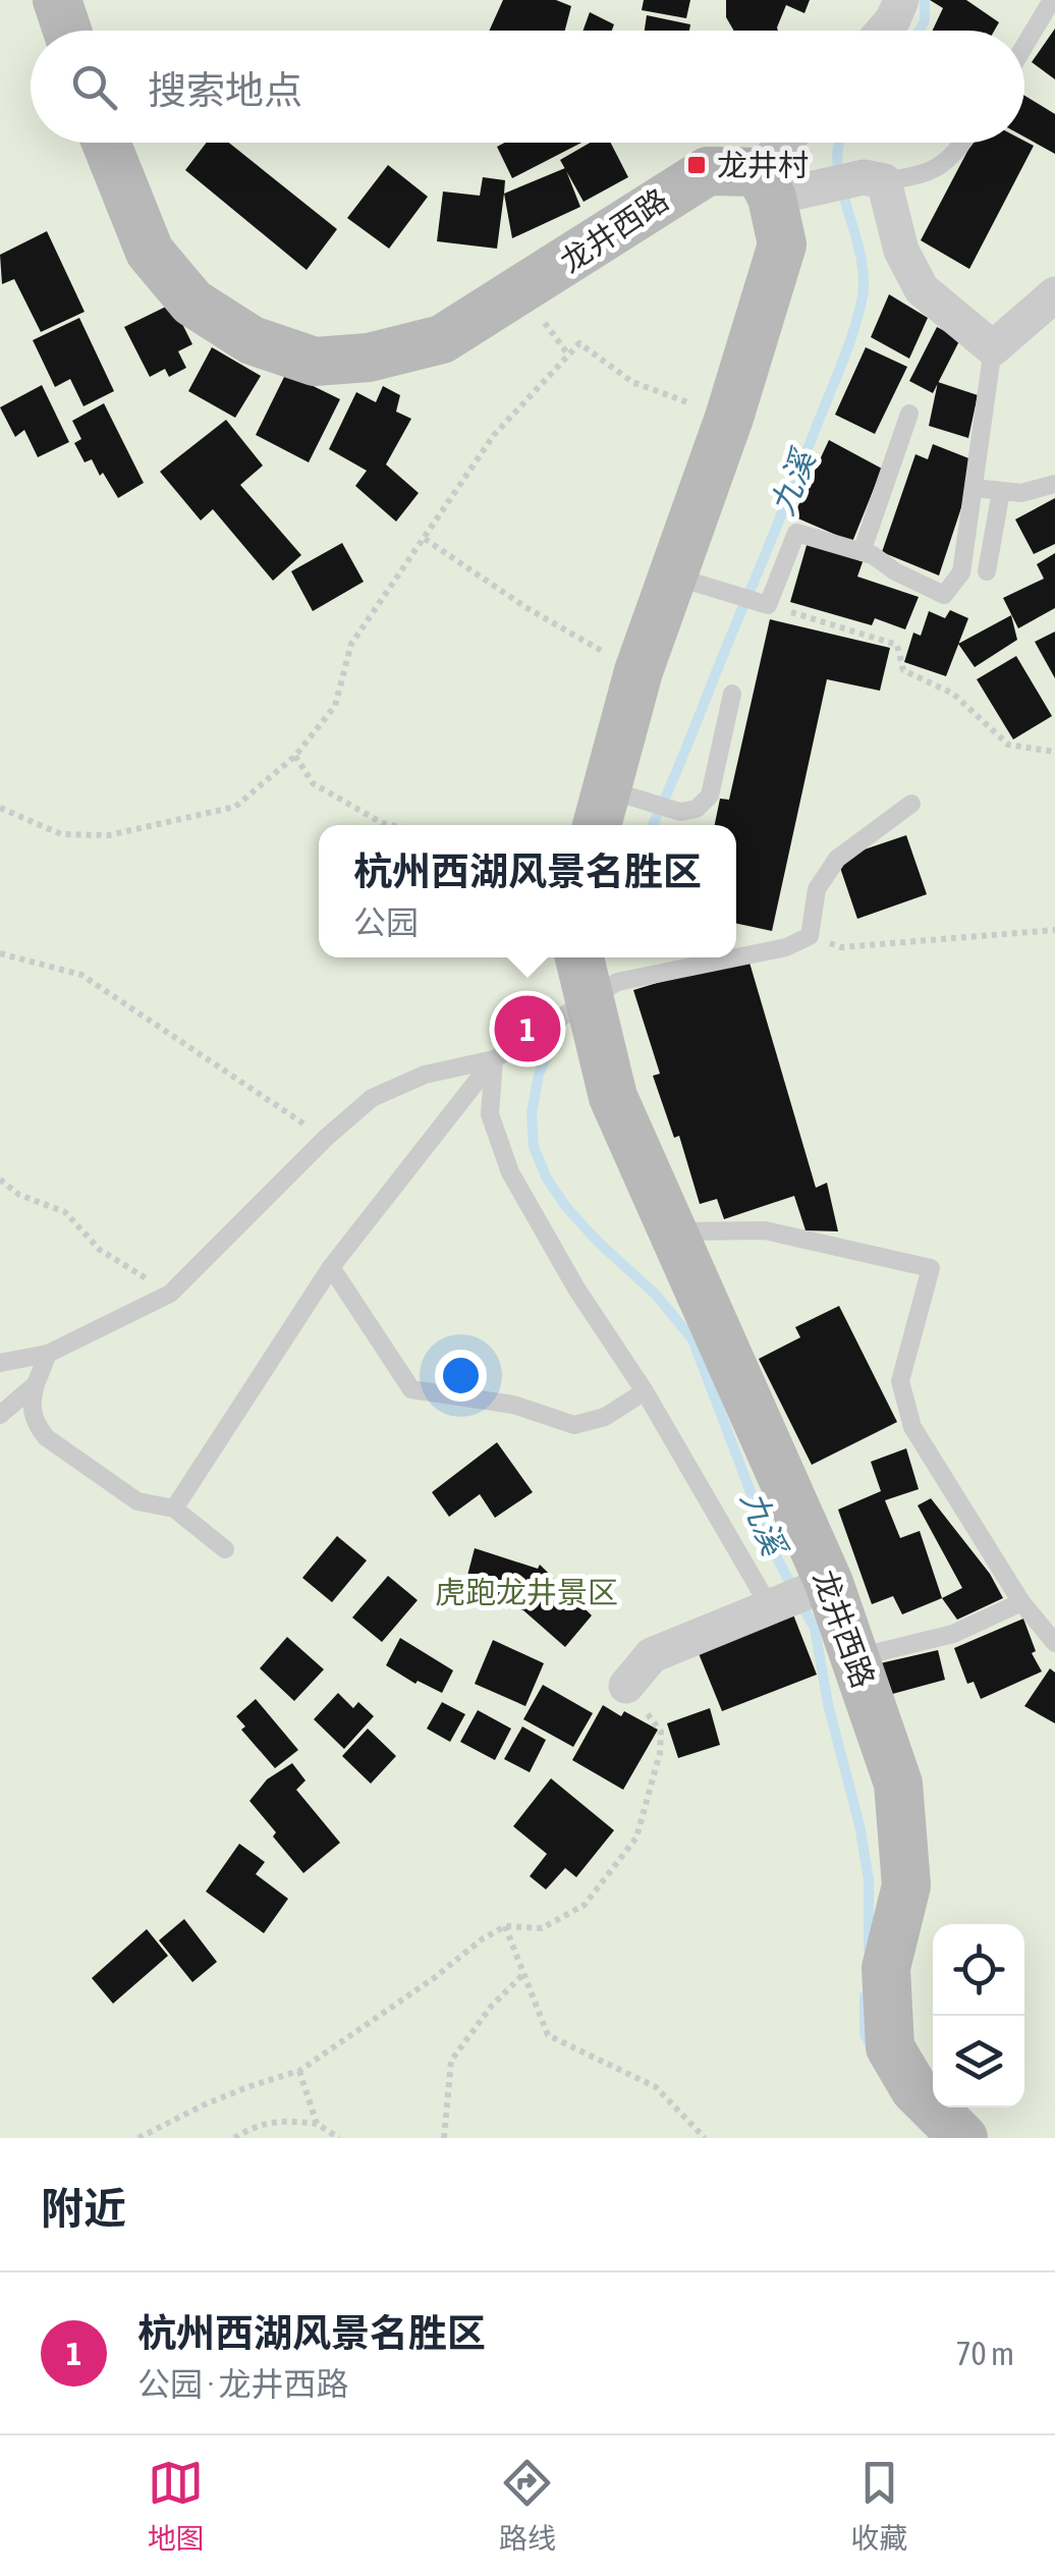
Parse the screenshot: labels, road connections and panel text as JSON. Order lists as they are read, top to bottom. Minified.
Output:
{"streets":{"street":["龙井西路"]},"water":["九溪"],"parks":["虎跑龙井景区"],"places":{"transit":["龙井村"]},"page":{"search":"搜索地点","popup":["杭州西湖风景名胜区","公园"],"pins":"1","heading":"附近","list":[{"mark":"1","name":"杭州西湖风景名胜区","note":"公园 · 龙井西路","value":"70 m"}],"nav":["地图","路线","收藏"]}}
